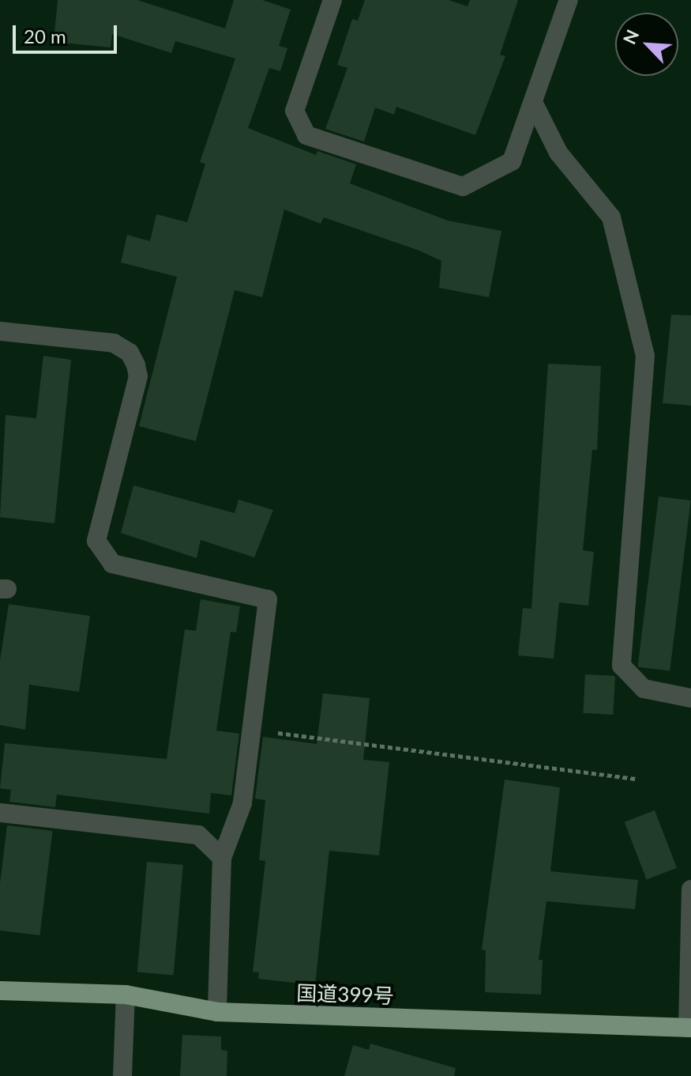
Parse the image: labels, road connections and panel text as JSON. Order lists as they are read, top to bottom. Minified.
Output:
{"streets":{"highway":["国道399号"]},"scale_bar":"20 m","north":"top left"}
